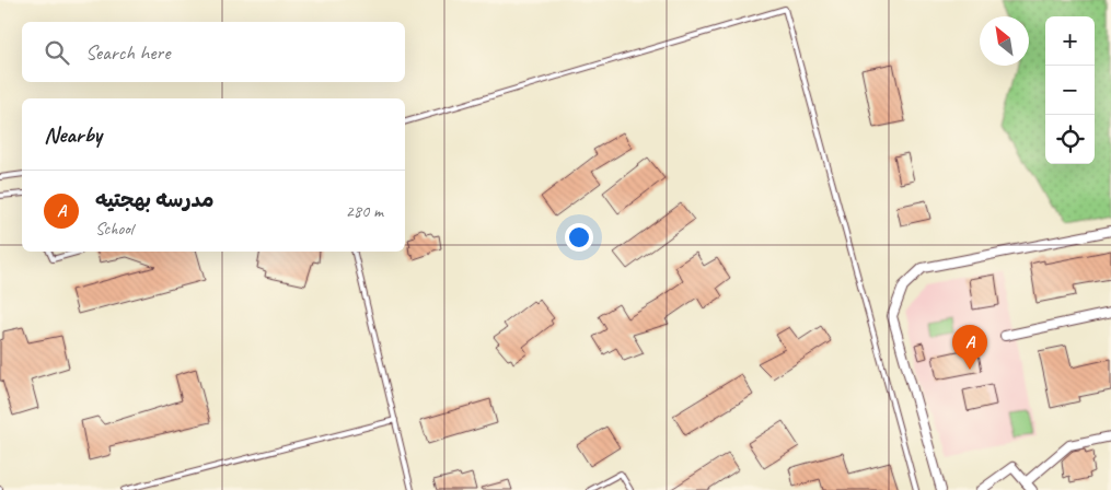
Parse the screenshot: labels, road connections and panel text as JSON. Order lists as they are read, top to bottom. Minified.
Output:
{"north":"top left","page":{"map_buttons":["+","−"],"search":"Search here","heading":"Nearby","list":[{"mark":"A","name":"مدرسه بهجتیه","note":"School","value":"280 m"}],"pins":"A"}}
